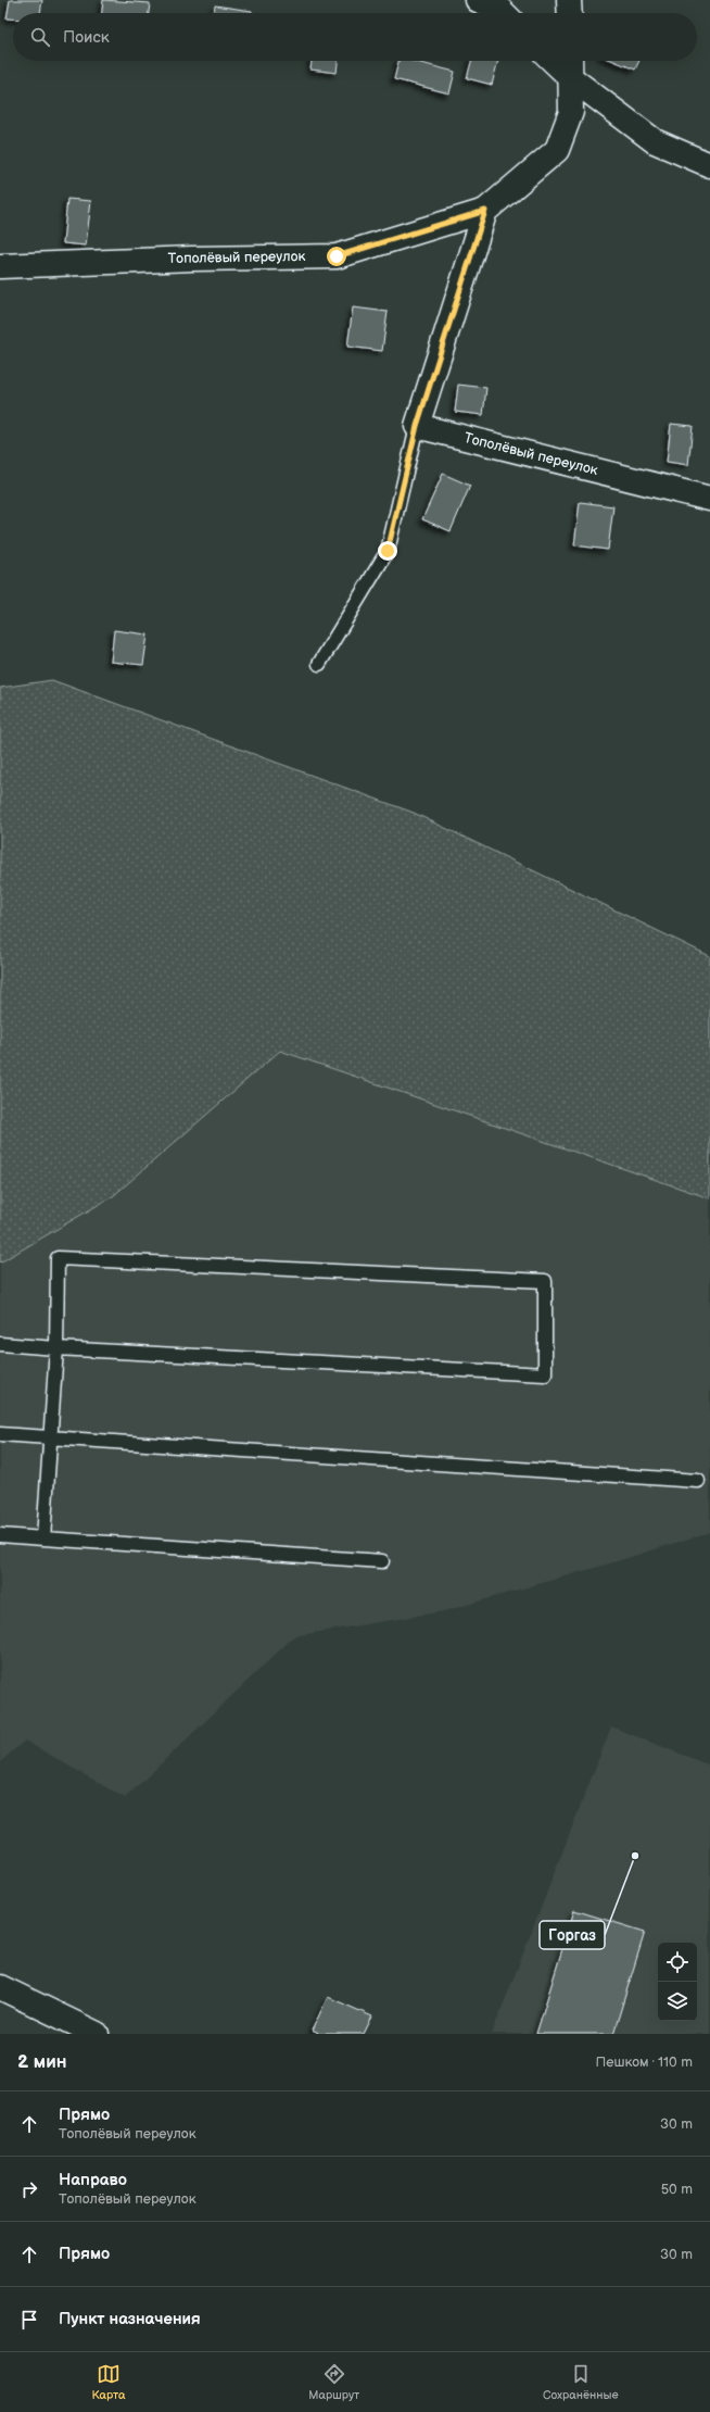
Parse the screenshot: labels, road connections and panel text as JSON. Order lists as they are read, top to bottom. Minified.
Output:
{"streets":{"street":["Тополёвый переулок"]},"places":["Горгаз"],"page":{"search":"Поиск","heading":["2 мин","Пешком · 110 m"],"list":[["Прямо","Тополёвый переулок","30 m"],["Направо","Тополёвый переулок","50 m"],["Прямо","30 m"],"Пункт назначения"],"nav":["Карта","Маршрут","Сохранённые"]}}
